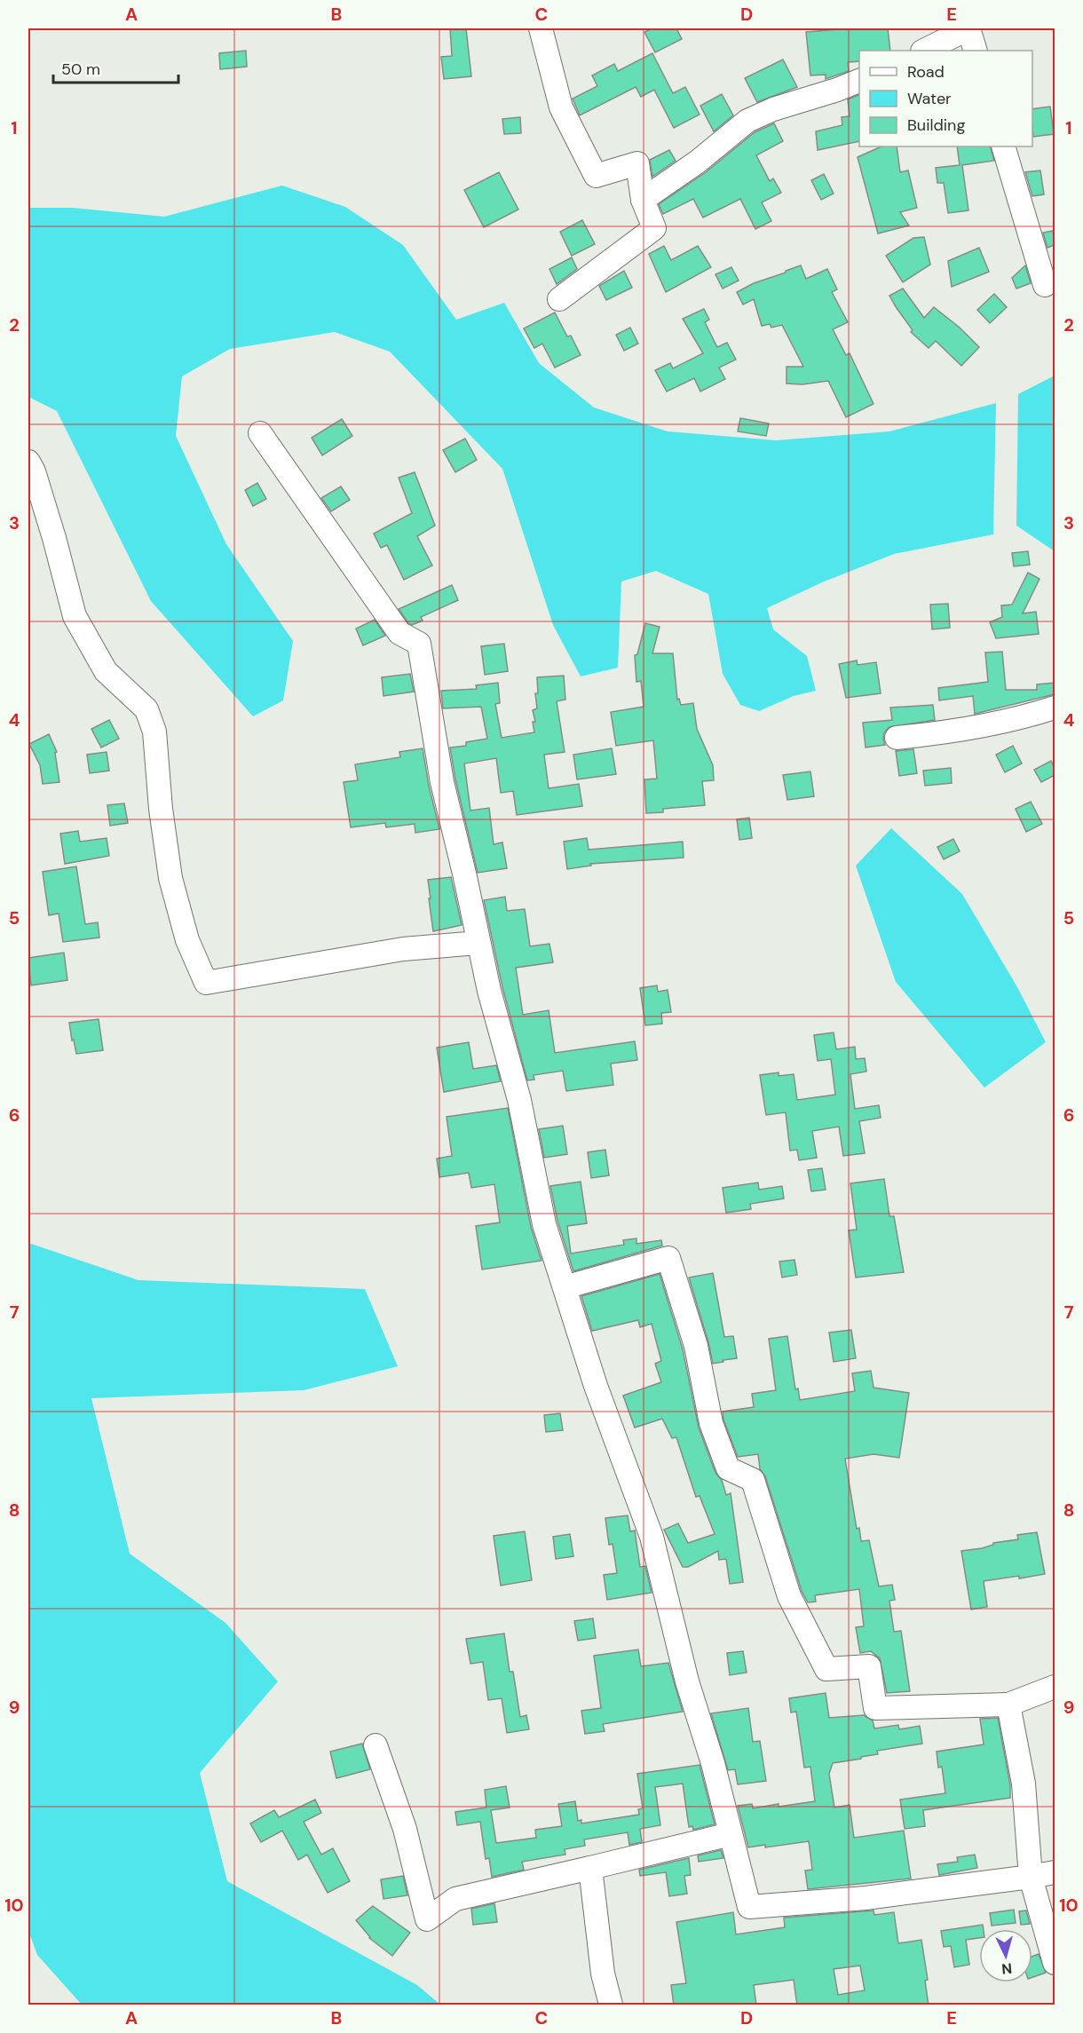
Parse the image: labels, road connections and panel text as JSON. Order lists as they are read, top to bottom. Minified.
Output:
{"legend":["Road","Water","Building"],"scale_bar":"50 m","north":"bottom","grid":{"columns":["A","B","C","D","E"],"rows":["1","2","3","4","5","6","7","8","9","10"]}}
